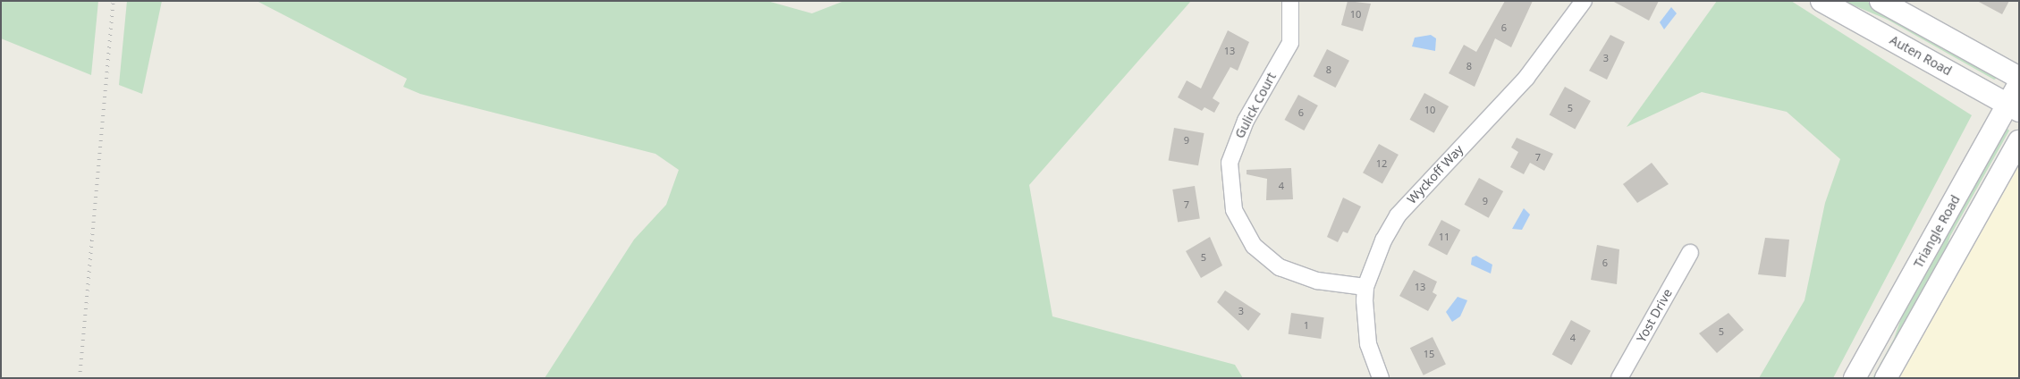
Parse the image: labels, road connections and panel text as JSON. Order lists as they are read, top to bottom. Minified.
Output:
{"streets":{"street":["Auten Road","Gulick Court","Wyckoff Way","Triangle Road","Yost Drive"]},"crossings":[["Auten Road","Triangle Road"],["Gulick Court","Wyckoff Way"]],"house_numbers":["10","6","13","3","8","8","5","10","6","9","7","12","4","9","7","11","5","6","13","3","1","5","4","15"]}
